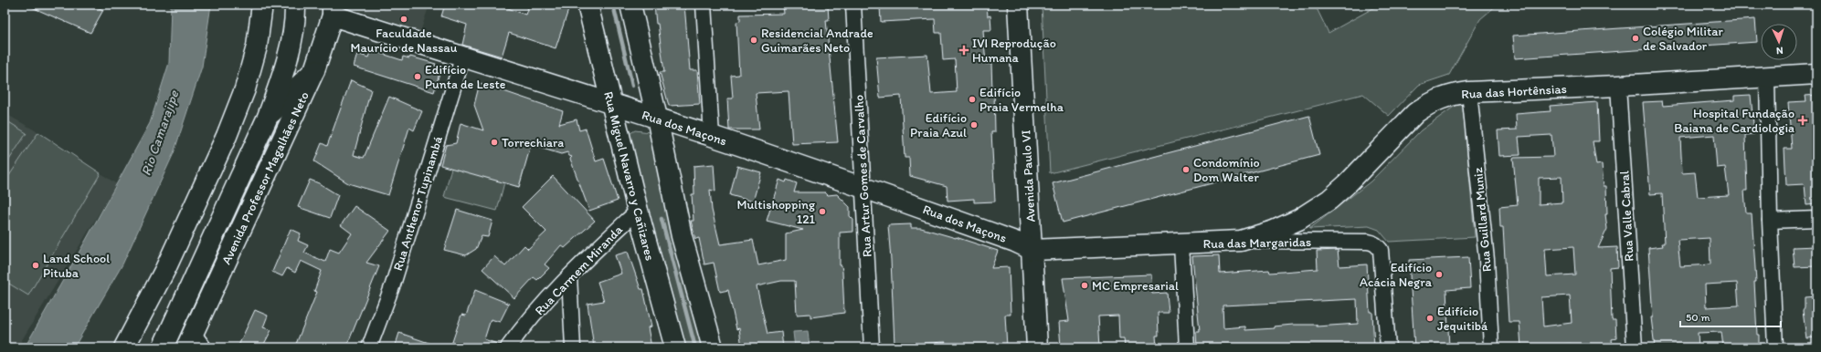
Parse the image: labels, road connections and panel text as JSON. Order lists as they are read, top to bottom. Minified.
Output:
{"streets":{"street":["Rua das Hortênsias","Rua dos Maçons","Rua Miguel Navarro y Cañizares","Rua Artur Gomes de Carvalho","Avenida Paulo VI","Avenida Professor Magalhães Neto","Rua Anthenor Tupinambá","Rua Valle Cabral","Rua Guillard Muniz","Rua das Margaridas","Rua Carmem Miranda"]},"crossings":[["Rua das Hortênsias","Rua Valle Cabral"],["Rua das Hortênsias","Rua Guillard Muniz"],["Rua das Hortênsias","Rua das Margaridas"],["Rua dos Maçons","Rua Miguel Navarro y Cañizares"],["Rua dos Maçons","Rua Artur Gomes de Carvalho"],["Rua dos Maçons","Avenida Paulo VI"],["Rua dos Maçons","Avenida Professor Magalhães Neto"],["Rua dos Maçons","Rua Anthenor Tupinambá"],["Rua dos Maçons","Rua das Margaridas"],["Rua Miguel Navarro y Cañizares","Rua Carmem Miranda"],["Avenida Paulo VI","Rua das Margaridas"]],"water":["Rio Camarajipe"],"places":{"other":["Faculdade Maurício de Nassau","Colégio Militar de Salvador","Residencial Andrade Guimarães Neto","Edifício Punta de Leste","Edifício Praia Vermelha","Edifício Praia Azul","Torrechiara","Condomínio Dom Walter","Multishopping 121","Land School Pituba","Edifício Acácia Negra","MC Empresarial","Edifício Jequitibá"],"health":["IVI Reprodução Humana","Hospital Fundação Baiana de Cardiologia"]},"scale_bar":"50 m","north":"bottom"}
